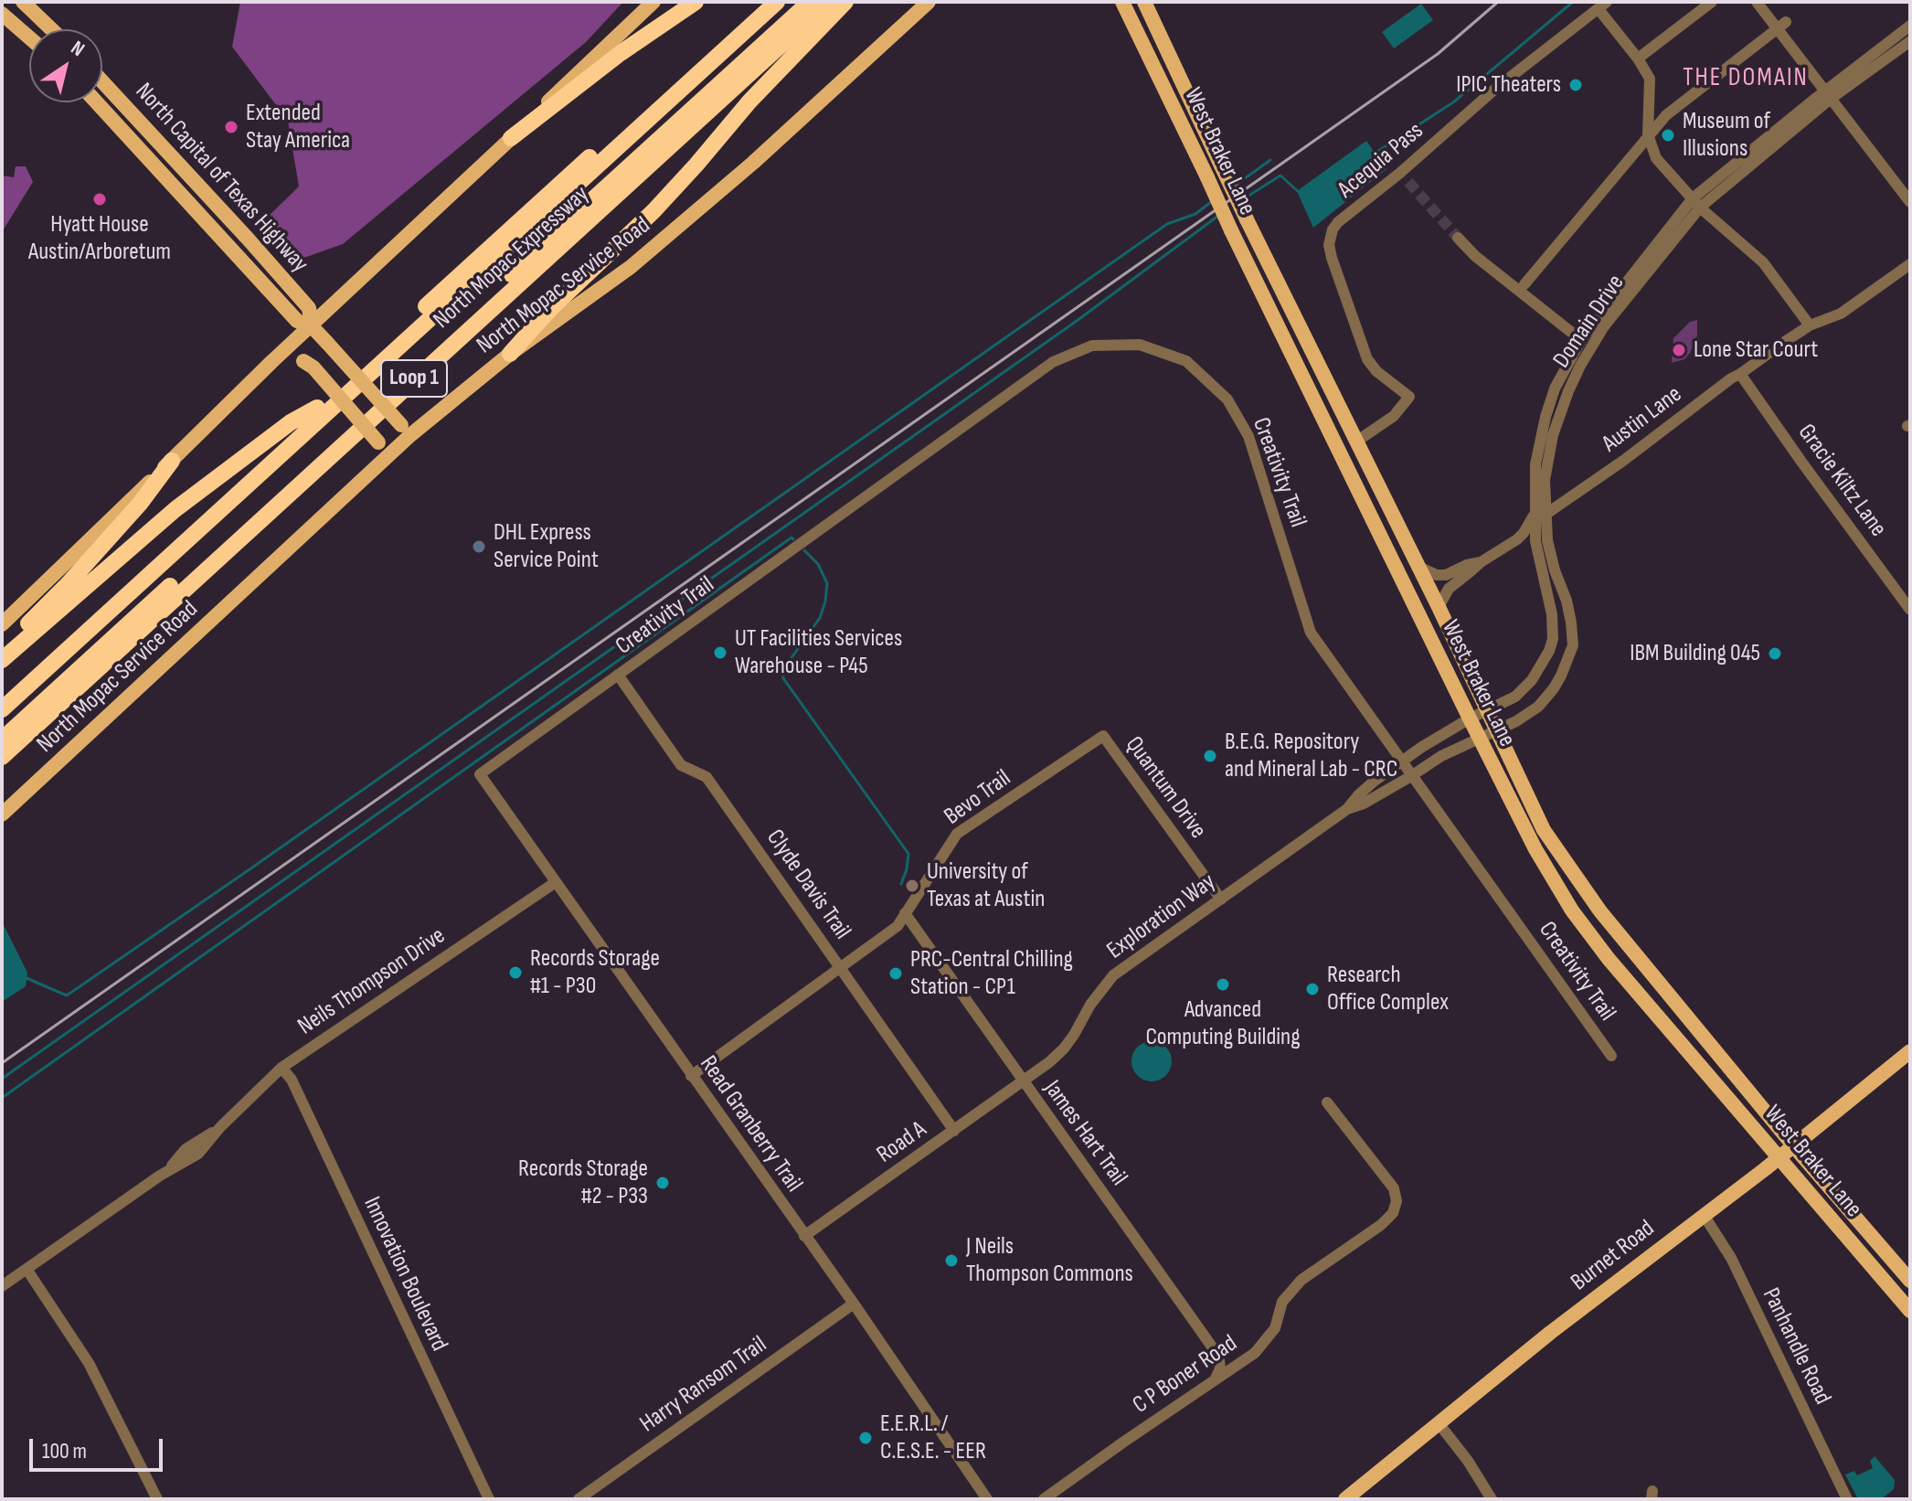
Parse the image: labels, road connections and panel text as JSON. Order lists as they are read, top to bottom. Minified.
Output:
{"streets":{"highway":["North Mopac Expressway","Loop 1"],"main road":["West Braker Lane","North Capital of Texas Highway","North Mopac Service Road","Burnet Road"],"street":["Acequia Pass","Domain Drive","Austin Lane","Creativity Trail","Gracie Kiltz Lane","Quantum Drive","Bevo Trail","Clyde Davis Trail","Exploration Way","Neils Thompson Drive","Read Granberry Trail","James Hart Trail","Road A","Innovation Boulevard","Panhandle Road","C P Boner Road","Harry Ransom Trail"]},"crossings":[["West Braker Lane","Acequia Pass"],["West Braker Lane","Domain Drive"],["West Braker Lane","Exploration Way"],["West Braker Lane","Burnet Road"],["North Capital of Texas Highway","North Mopac Service Road"],["Domain Drive","Austin Lane"],["Domain Drive","Exploration Way"],["Austin Lane","Gracie Kiltz Lane"],["Creativity Trail","Clyde Davis Trail"],["Creativity Trail","Exploration Way"],["Creativity Trail","Read Granberry Trail"],["Quantum Drive","Bevo Trail"],["Quantum Drive","Exploration Way"],["Bevo Trail","Clyde Davis Trail"],["Bevo Trail","Read Granberry Trail"],["Bevo Trail","James Hart Trail"],["Clyde Davis Trail","Road A"],["Exploration Way","James Hart Trail"],["Exploration Way","Road A"],["Neils Thompson Drive","Read Granberry Trail"],["Neils Thompson Drive","Innovation Boulevard"],["Read Granberry Trail","Road A"],["Read Granberry Trail","Harry Ransom Trail"],["James Hart Trail","Road A"],["James Hart Trail","C P Boner Road"],["Burnet Road","Panhandle Road"]],"districts":["THE DOMAIN"],"places":["IPIC Theaters","Extended Stay America","Museum of Illusions","Hyatt House Austin/Arboretum","Lone Star Court","DHL Express Service Point","UT Facilities Services Warehouse - P45","IBM Building 045","B.E.G. Repository and Mineral Lab - CRC","University of Texas at Austin","Records Storage #1 - P30","PRC-Central Chilling Station - CP1","Advanced Computing Building","Research Office Complex","Records Storage #2 - P33","J Neils Thompson Commons","E.E.R.L. / C.E.S.E. - EER"],"scale_bar":"100 m","north":"top right"}
